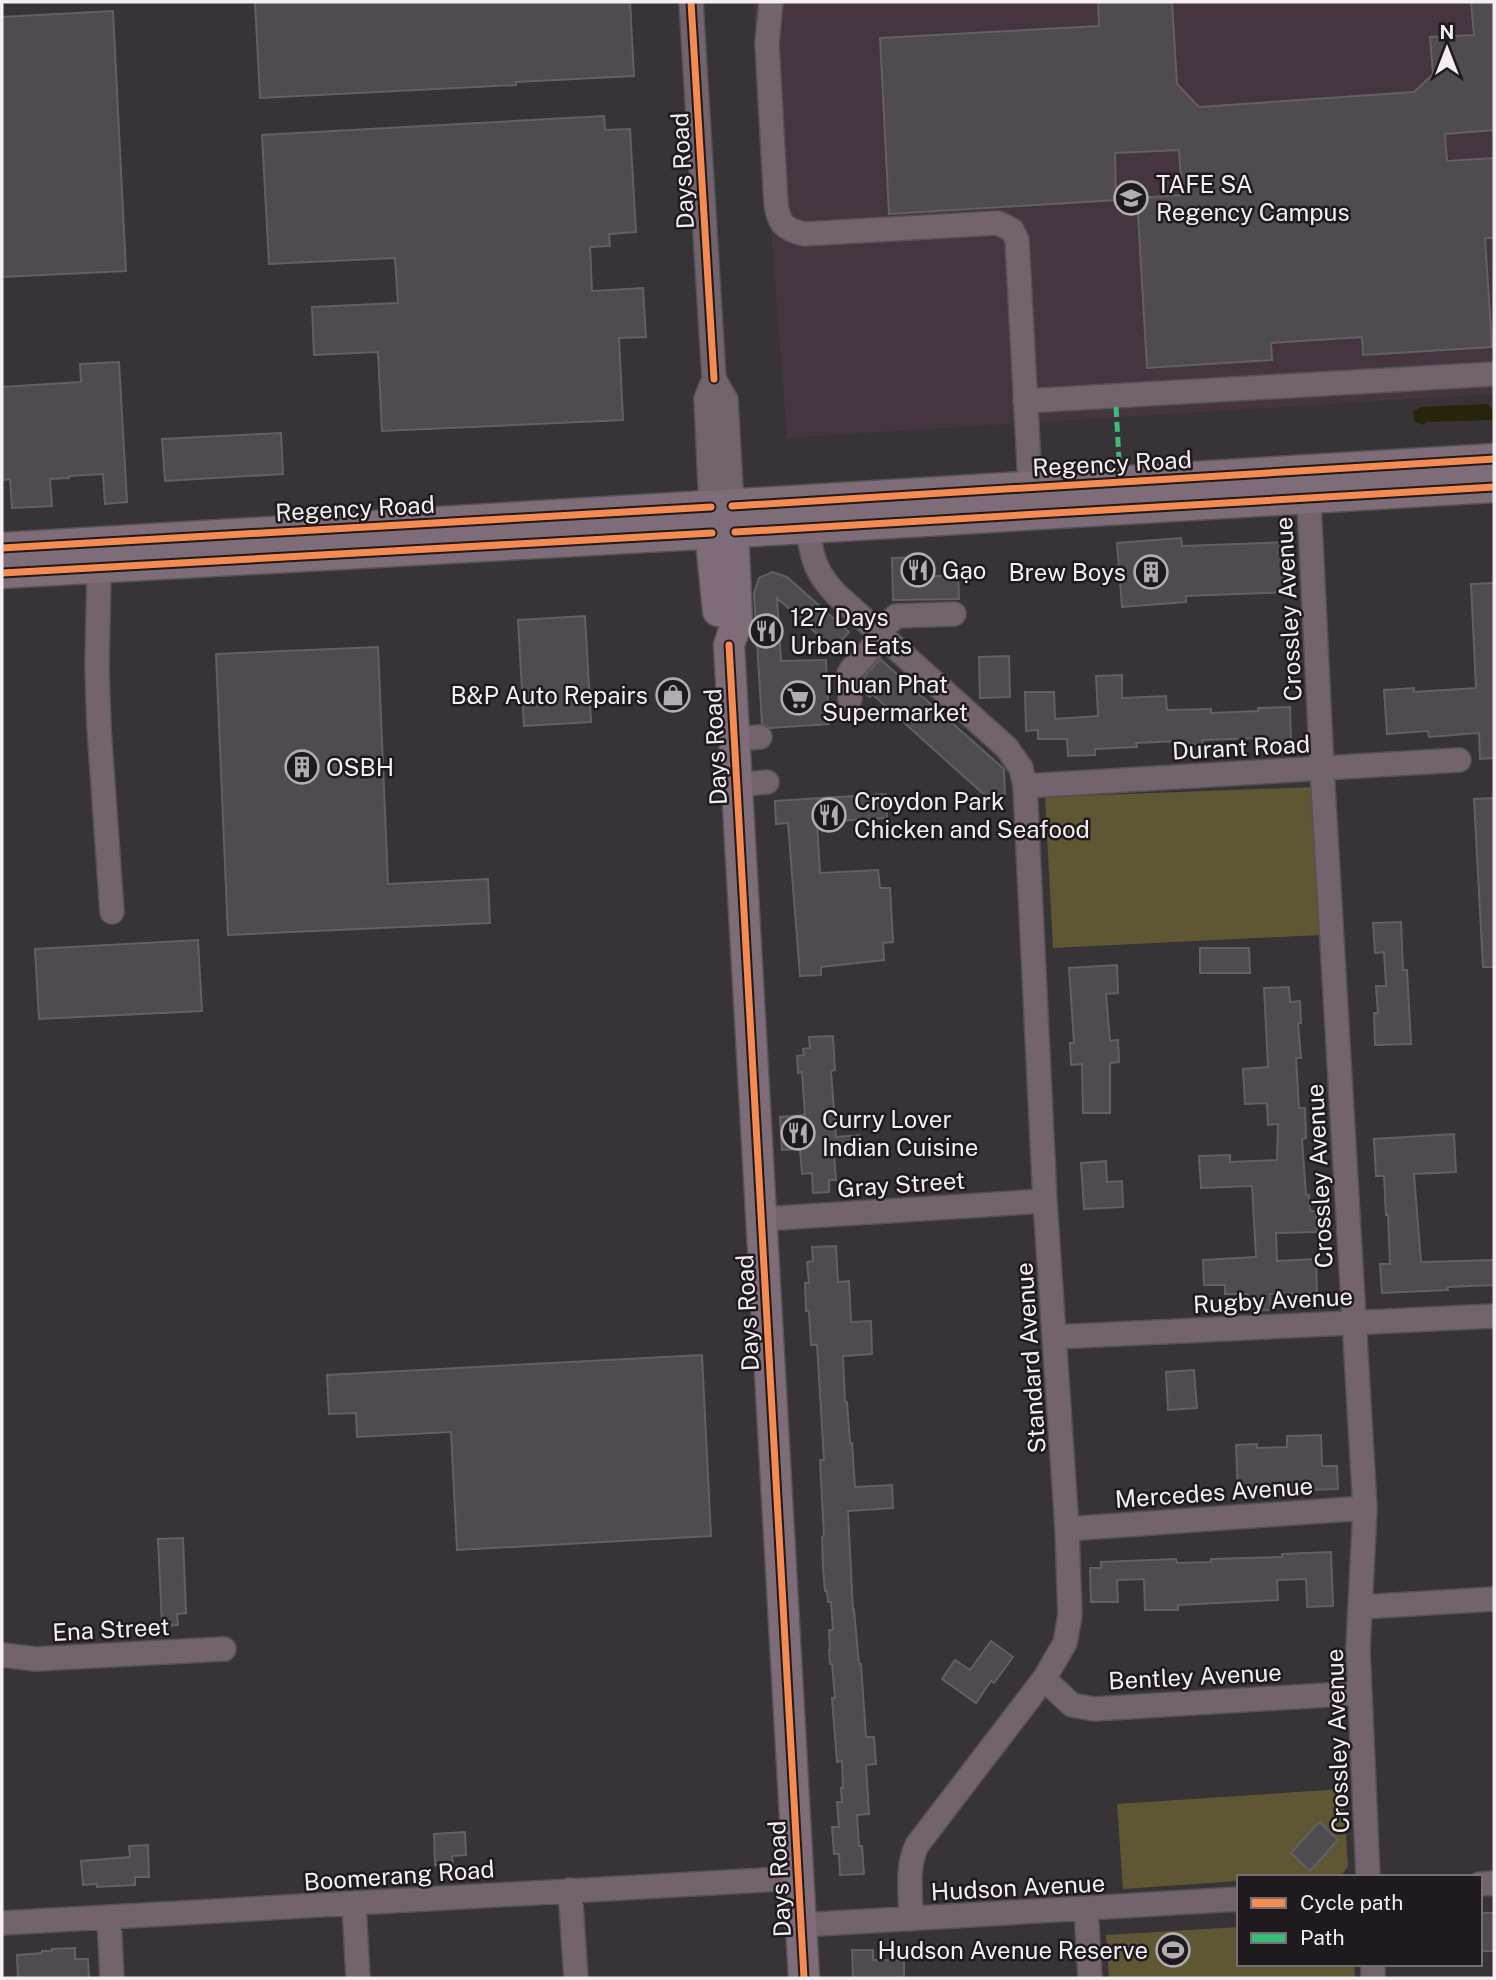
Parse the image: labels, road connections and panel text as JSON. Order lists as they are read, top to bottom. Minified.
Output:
{"streets":{"main road":["Days Road","Regency Road"],"street":["Crossley Avenue","Durant Road","Gray Street","Rugby Avenue","Standard Avenue","Mercedes Avenue","Ena Street","Bentley Avenue","Boomerang Road","Hudson Avenue"]},"crossings":[["Days Road","Regency Road"],["Days Road","Gray Street"],["Days Road","Boomerang Road"],["Days Road","Hudson Avenue"],["Regency Road","Crossley Avenue"],["Crossley Avenue","Durant Road"],["Crossley Avenue","Rugby Avenue"],["Crossley Avenue","Mercedes Avenue"],["Crossley Avenue","Bentley Avenue"],["Durant Road","Standard Avenue"],["Gray Street","Standard Avenue"],["Rugby Avenue","Standard Avenue"],["Standard Avenue","Mercedes Avenue"],["Standard Avenue","Bentley Avenue"],["Standard Avenue","Hudson Avenue"]],"places":{"school or university":["TAFE SA Regency Campus"],"restaurant":["Gạo","127 Days Urban Eats","Croydon Park Chicken and Seafood","Curry Lover Indian Cuisine"],"building":["Brew Boys","OSBH"],"shop":["B&P Auto Repairs"],"supermarket":["Thuan Phat Supermarket"],"sports":["Hudson Avenue Reserve"]},"legend":["Cycle path","Path"],"north":"top"}
